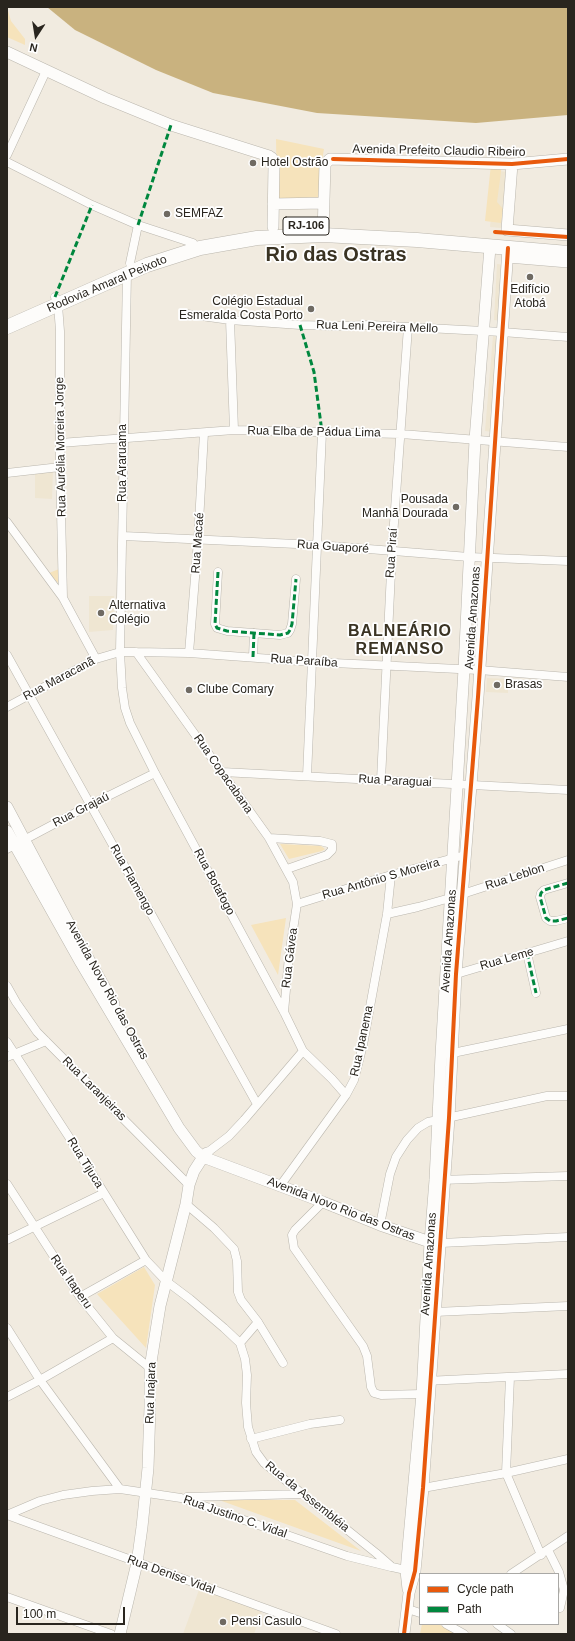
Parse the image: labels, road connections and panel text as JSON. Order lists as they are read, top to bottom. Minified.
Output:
{"streets":{"highway":["RJ-106","Rodovia Amaral Peixoto"],"street":["Avenida Prefeito Claudio Ribeiro","Rua Leni Pereira Mello","Rua Elba de Pádua Lima","Rua Aurélia Moreira Jorge","Rua Araruama","Rua Macaé","Rua Guaporé","Rua Piraí","Avenida Amazonas","Rua Paraíba","Rua Maracanã","Rua Copacabana","Rua Paraguai","Rua Grajaú","Rua Leblon","Rua Antônio S Moreira","Rua Flamengo","Rua Botafogo","Rua Gávea","Rua Leme","Avenida Novo Rio das Ostras","Rua Ipanema","Rua Laranjeiras","Rua Tijuca","Rua Itaperu","Rua Inajara","Rua da Assembléia","Rua Justino C. Vidal","Rua Denise Vidal"]},"crossings":[["Rodovia Amaral Peixoto","Rua Aurélia Moreira Jorge"],["Rodovia Amaral Peixoto","Rua Araruama"],["Rodovia Amaral Peixoto","Avenida Amazonas"],["Rua Leni Pereira Mello","Rua Piraí"],["Rua Leni Pereira Mello","Avenida Amazonas"],["Rua Elba de Pádua Lima","Rua Aurélia Moreira Jorge"],["Rua Elba de Pádua Lima","Rua Araruama"],["Rua Elba de Pádua Lima","Rua Macaé"],["Rua Elba de Pádua Lima","Rua Piraí"],["Rua Elba de Pádua Lima","Avenida Amazonas"],["Rua Araruama","Rua Guaporé"],["Rua Araruama","Rua Maracanã"],["Rua Araruama","Rua Botafogo"],["Rua Macaé","Rua Guaporé"],["Rua Macaé","Rua Paraíba"],["Rua Guaporé","Rua Piraí"],["Rua Guaporé","Avenida Amazonas"],["Rua Piraí","Rua Paraíba"],["Rua Piraí","Rua Paraguai"],["Avenida Amazonas","Rua Paraíba"],["Avenida Amazonas","Rua Paraguai"],["Avenida Amazonas","Rua Leblon"],["Avenida Amazonas","Rua Antônio S Moreira"],["Avenida Amazonas","Rua Leme"],["Avenida Amazonas","Avenida Novo Rio das Ostras"],["Avenida Amazonas","Rua da Assembléia"],["Rua Paraíba","Rua Maracanã"],["Rua Paraíba","Rua Copacabana"],["Rua Maracanã","Rua Copacabana"],["Rua Maracanã","Rua Flamengo"],["Rua Maracanã","Rua Botafogo"],["Rua Copacabana","Rua Paraguai"],["Rua Copacabana","Rua Antônio S Moreira"],["Rua Copacabana","Rua Gávea"],["Rua Grajaú","Rua Flamengo"],["Rua Grajaú","Rua Botafogo"],["Rua Grajaú","Avenida Novo Rio das Ostras"],["Rua Antônio S Moreira","Rua Gávea"],["Rua Antônio S Moreira","Rua Ipanema"],["Rua Botafogo","Rua Gávea"],["Rua Botafogo","Rua Ipanema"],["Avenida Novo Rio das Ostras","Rua Ipanema"],["Avenida Novo Rio das Ostras","Rua Inajara"],["Rua Laranjeiras","Rua Inajara"],["Rua Tijuca","Rua Inajara"],["Rua Itaperu","Rua Inajara"],["Rua Inajara","Rua Justino C. Vidal"],["Rua Inajara","Rua Denise Vidal"],["Rua da Assembléia","Rua Justino C. Vidal"],["Rua Justino C. Vidal","Rua Denise Vidal"]],"districts":["Rio das Ostras","BALNEÁRIO REMANSO"],"places":["Hotel Ostrão","SEMFAZ","Edifício Atobá","Colégio Estadual Esmeralda Costa Porto","Pousada Manhã Dourada","Alternativa Colégio","Brasas","Clube Comary","Pensi Casulo"],"legend":["Cycle path","Path"],"scale_bar":"100 m","north":"bottom"}
